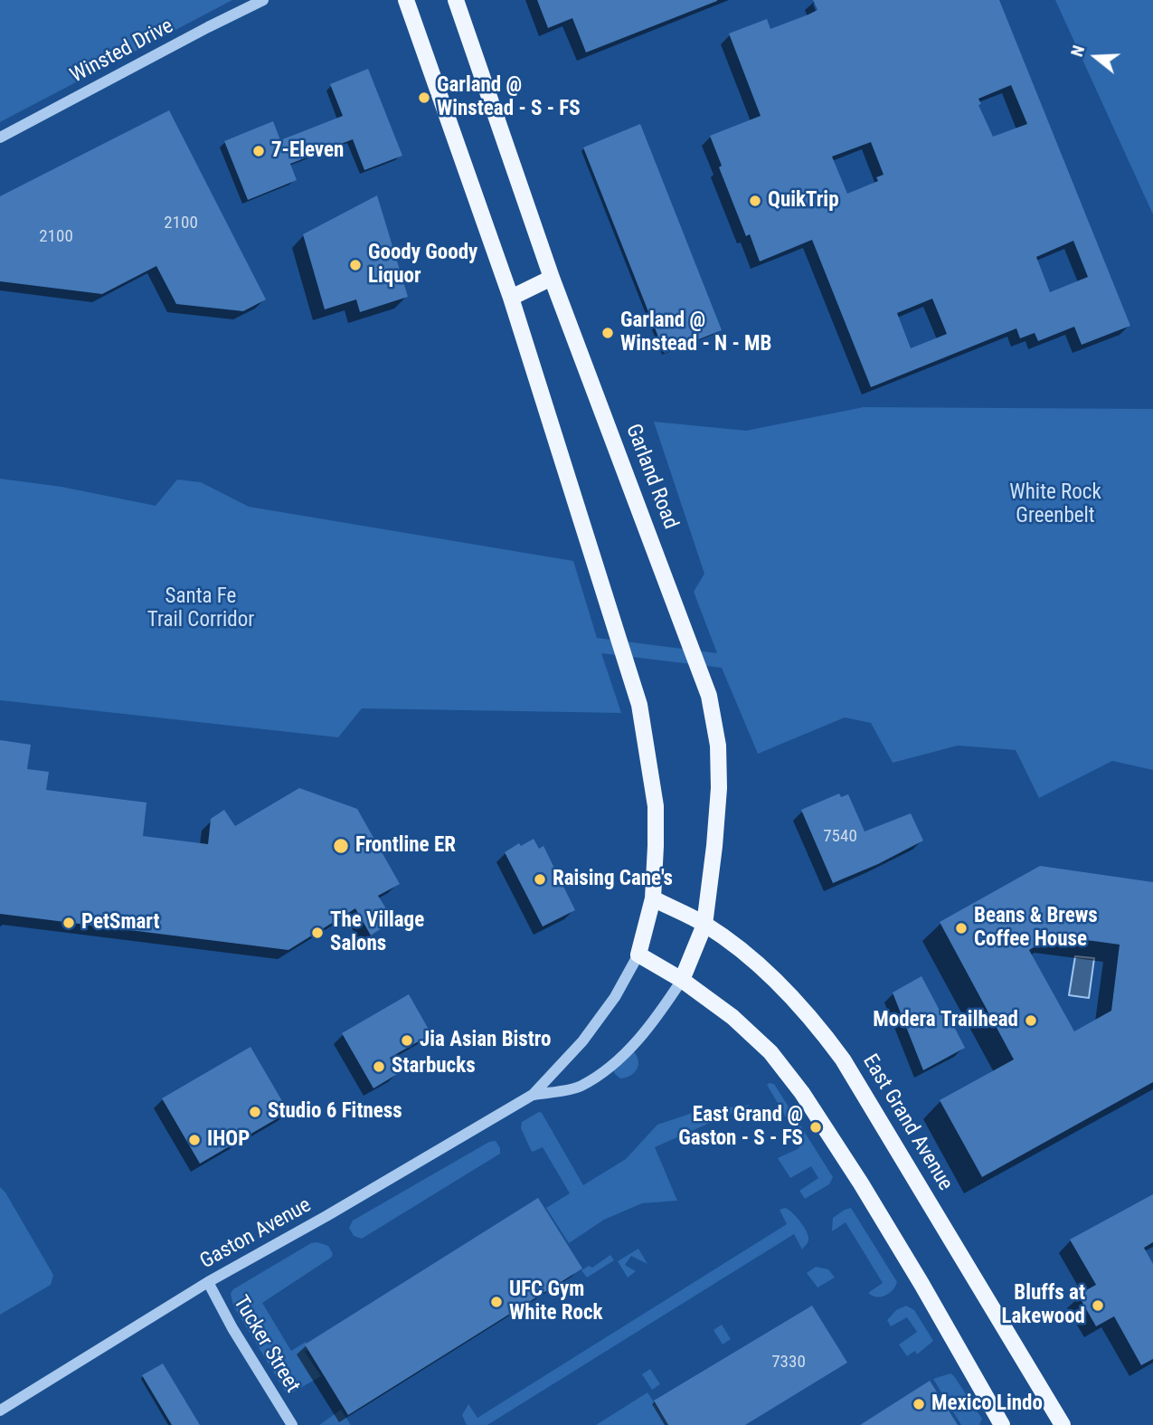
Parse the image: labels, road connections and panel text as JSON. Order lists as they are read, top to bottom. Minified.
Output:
{"streets":{"main road":["Garland Road","East Grand Avenue"],"street":["Winsted Drive","Gaston Avenue","Tucker Street"]},"crossings":[["Garland Road","East Grand Avenue"],["Garland Road","Gaston Avenue"],["Gaston Avenue","Tucker Street"]],"parks":["White Rock Greenbelt","Santa Fe Trail Corridor"],"places":["Garland @ Winstead - S - FS","7-Eleven","QuikTrip","Goody Goody Liquor","Garland @ Winstead - N - MB","Frontline ER","Raising Cane's","PetSmart","Beans & Brews Coffee House","The Village Salons","Modera Trailhead","Jia Asian Bistro","Starbucks","Studio 6 Fitness","East Grand @ Gaston - S - FS","IHOP","UFC Gym White Rock","Bluffs at Lakewood","Mexico Lindo"],"house_numbers":["2100","2100","7540","7330"],"north":"left"}
